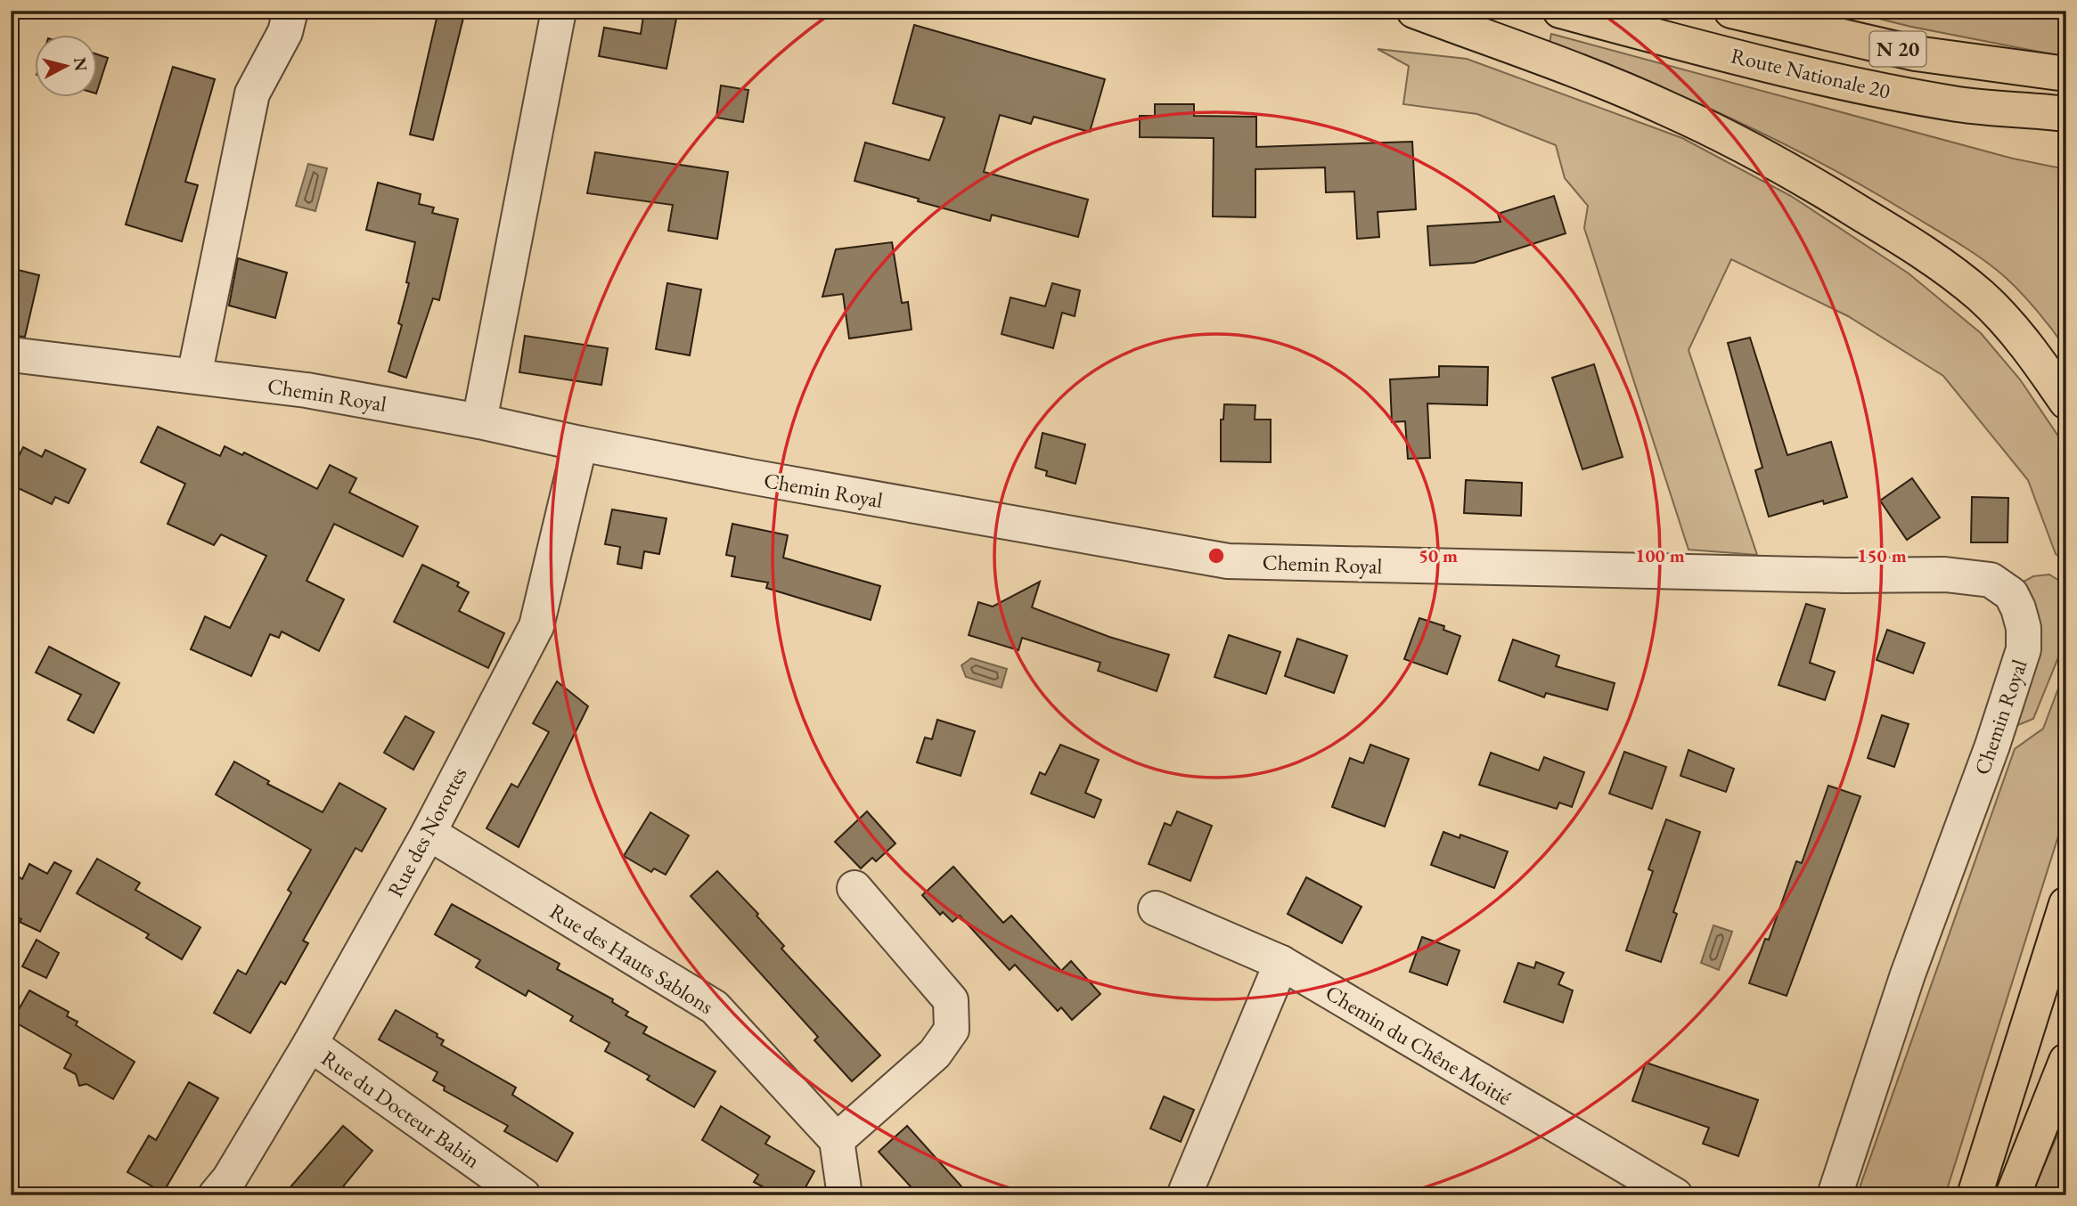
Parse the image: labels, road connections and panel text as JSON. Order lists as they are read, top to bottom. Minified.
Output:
{"streets":{"main road":["N 20","Route Nationale 20"],"street":["Chemin Royal","Rue des Norottes","Rue des Hauts Sablons","Chemin du Chêne Moitié","Rue du Docteur Babin"]},"crossings":[["Chemin Royal","Rue des Norottes"],["Rue des Norottes","Rue des Hauts Sablons"],["Rue des Norottes","Rue du Docteur Babin"]],"north":"right","rings":["50 m","100 m","150 m"]}
